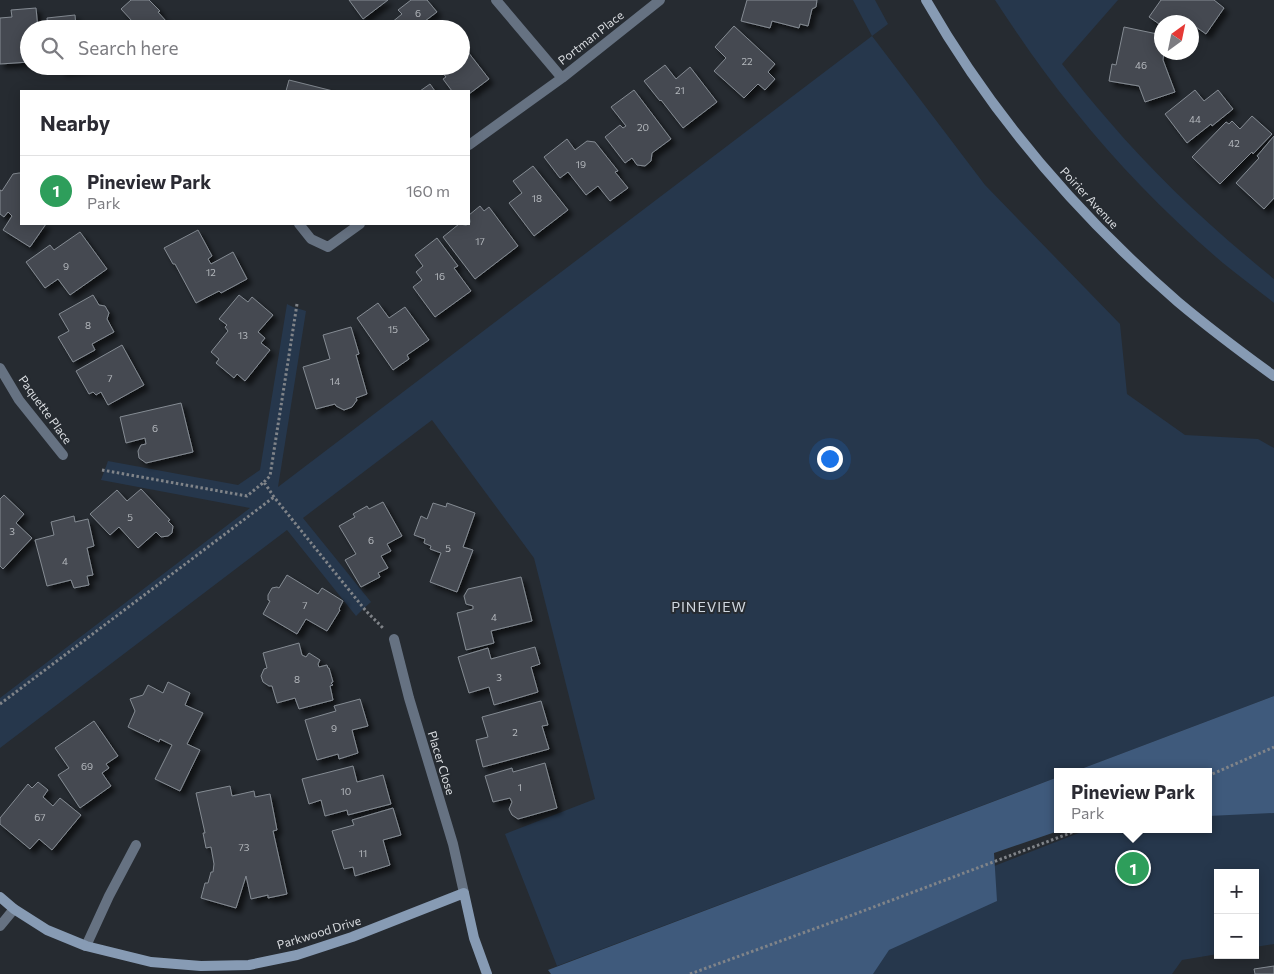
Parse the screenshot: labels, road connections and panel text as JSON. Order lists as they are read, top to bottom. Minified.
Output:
{"streets":{"street":["Portman Place","Poirier Avenue","Paquette Place","Placer Close","Parkwood Drive"]},"crossings":[["Placer Close","Parkwood Drive"]],"districts":["PINEVIEW"],"house_numbers":["6","22","46","21","44","20","42","19","18","17","9","12","16","8","15","13","7","14","6","5","3","6","5","4","7","4","3","8","9","2","69","1","10","67","73","11"],"north":"top right","page":{"search":"Search here","heading":"Nearby","list":[{"mark":"1","name":"Pineview Park","note":"Park","value":"160 m"}],"popup":["Pineview Park","Park"],"pins":"1","map_buttons":["+","−"]}}
